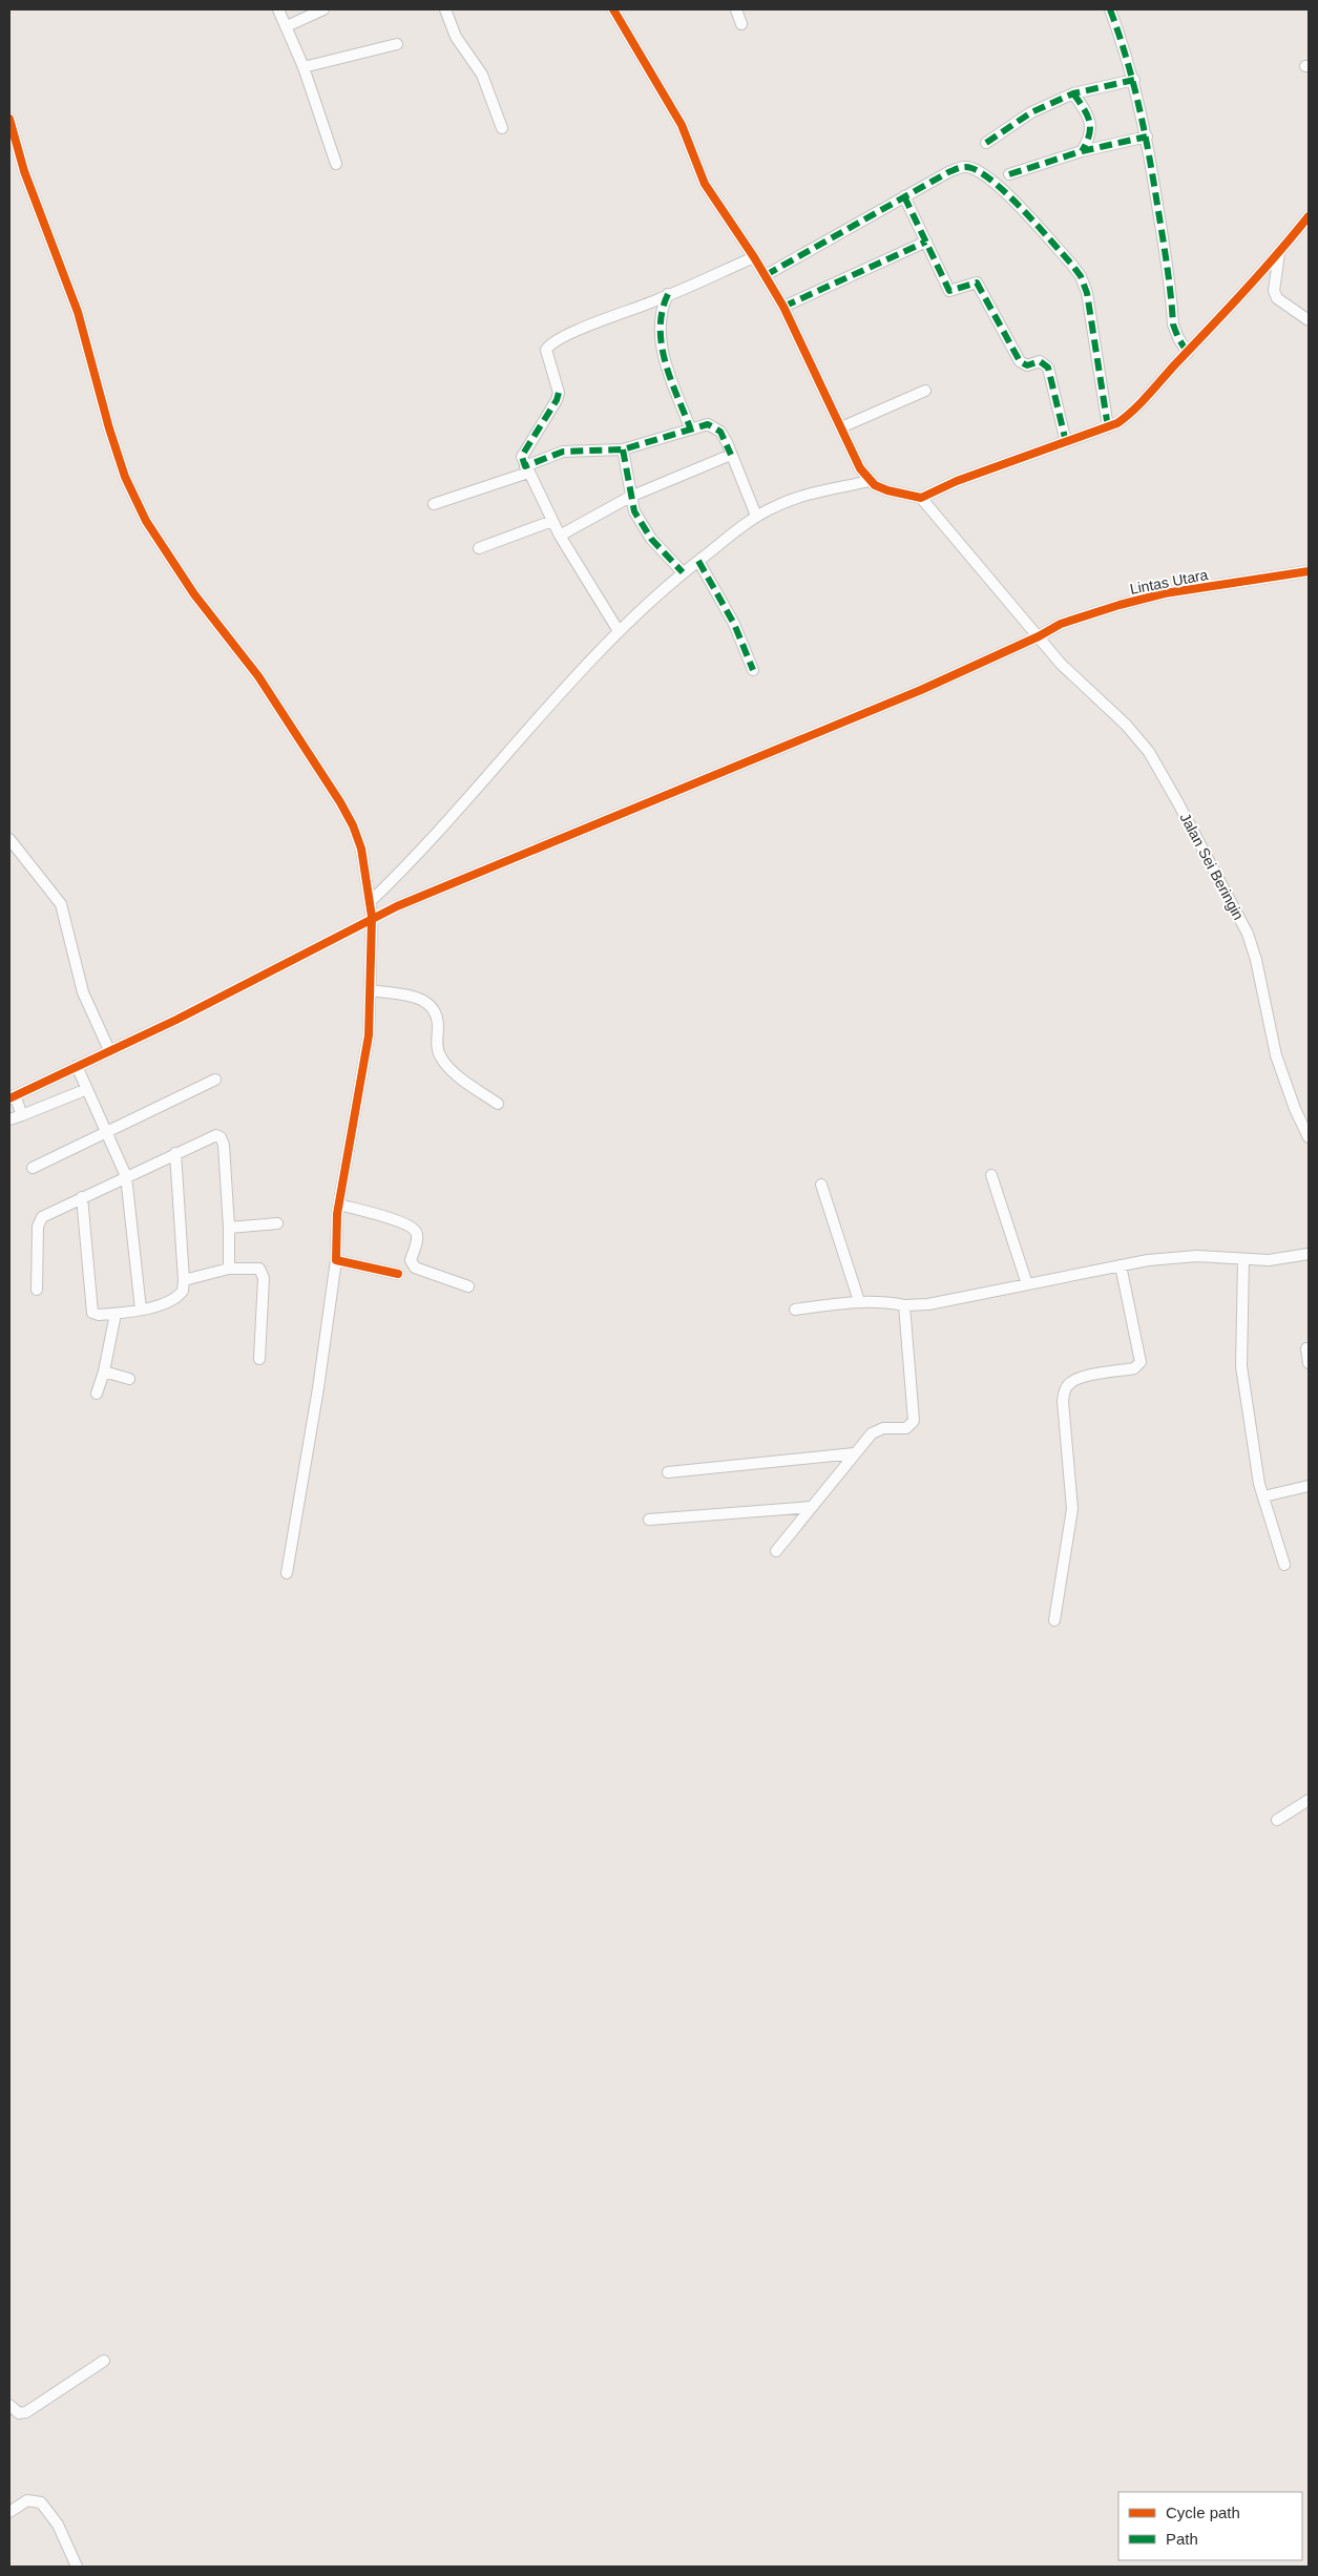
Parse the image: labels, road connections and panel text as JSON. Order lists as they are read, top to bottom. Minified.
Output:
{"streets":{"street":["Lintas Utara","Jalan Sei Beringin"]},"crossings":[["Lintas Utara","Jalan Sei Beringin"]],"legend":["Cycle path","Path"]}
